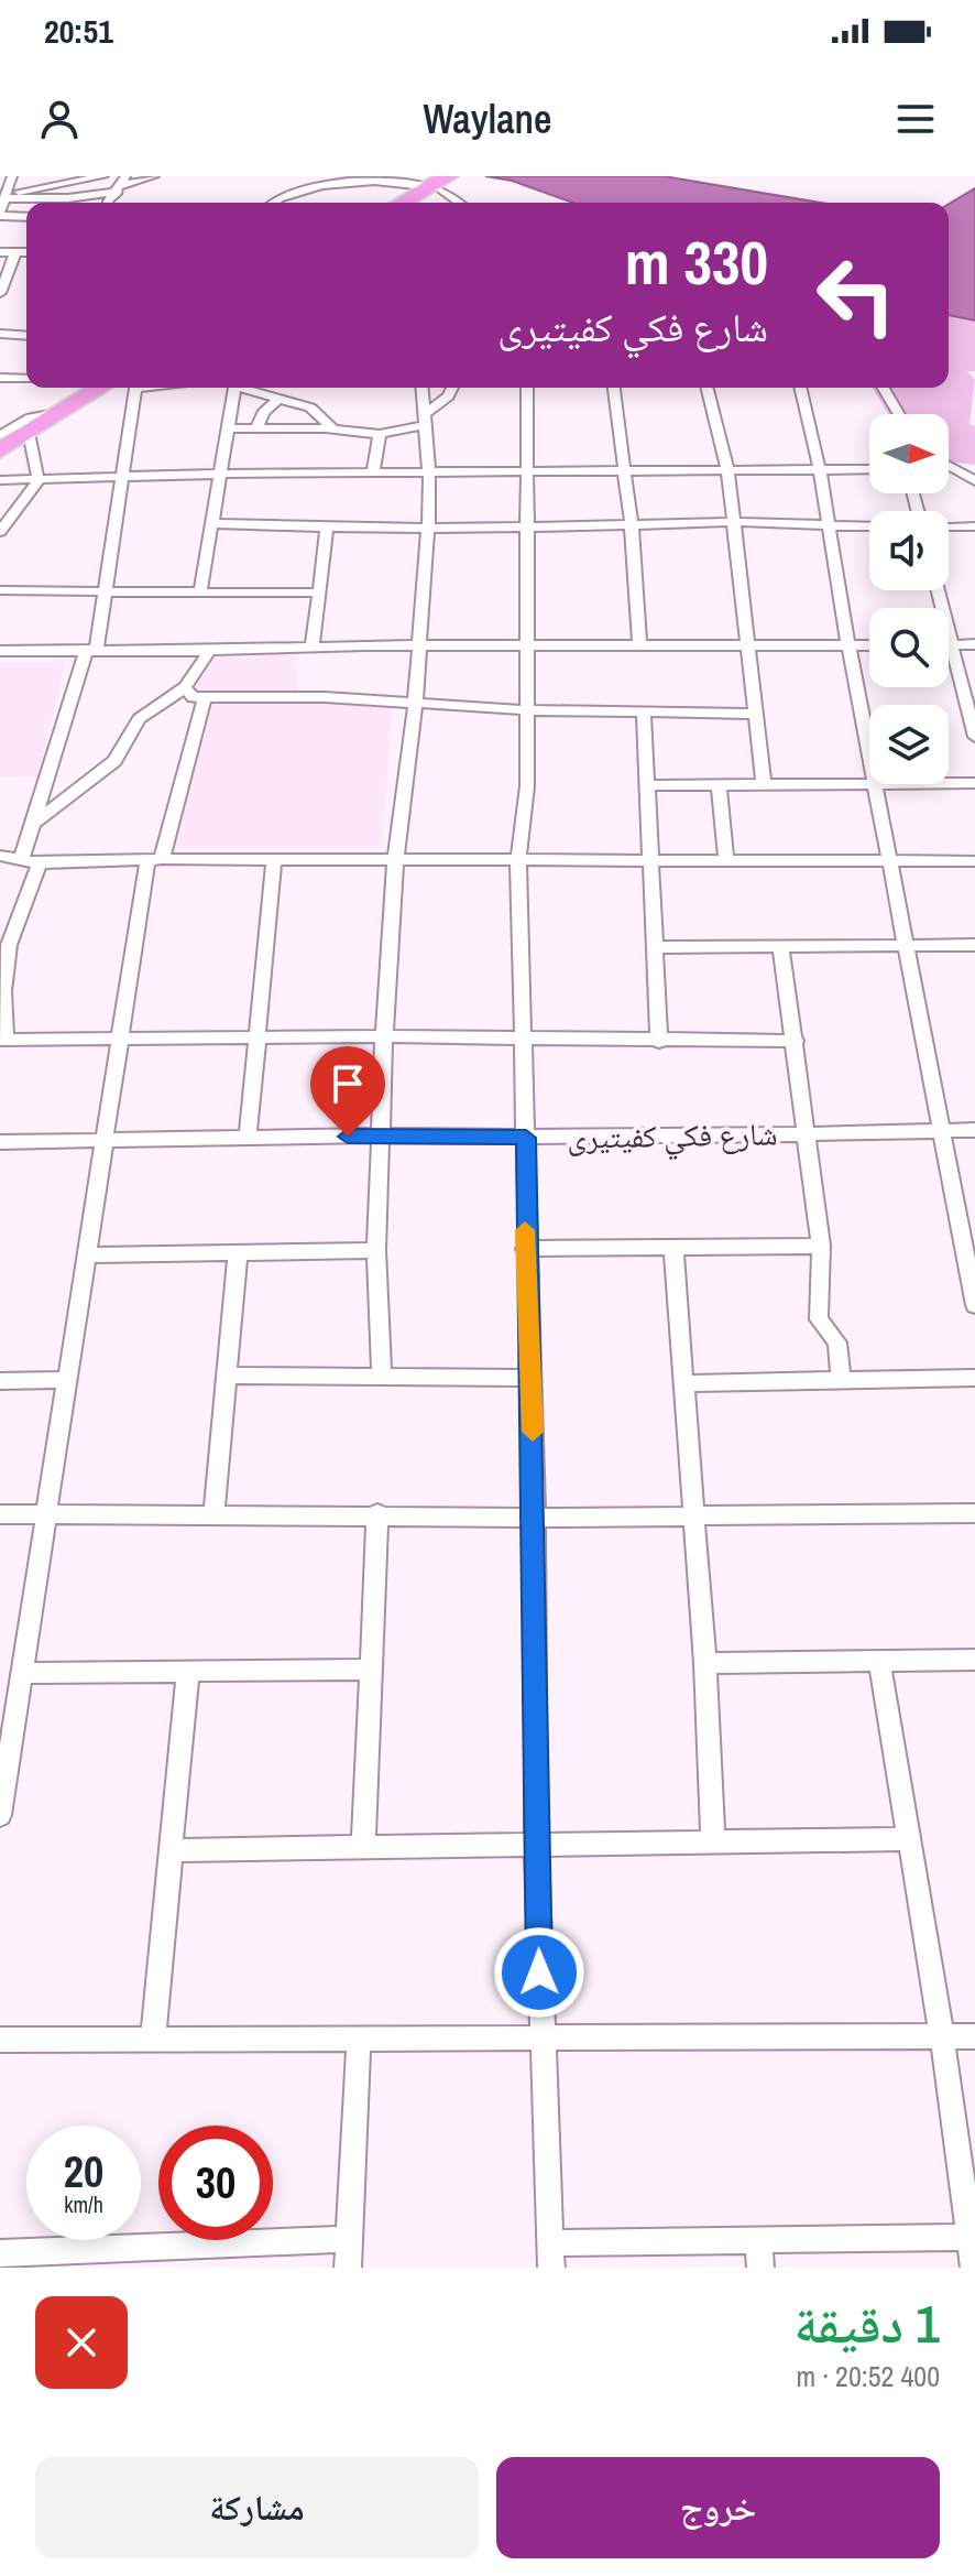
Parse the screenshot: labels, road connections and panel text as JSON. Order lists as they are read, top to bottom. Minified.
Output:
{"streets":{"street":["شارع فكي كفيتيرى"]},"north":"right","page":{"status":"20:51","header":"Waylane","turn":["330 m","شارع فكي كفيتيرى"],"speed":"20 km/h","limit":"30","heading":["1 دقيقة","400 m · 20:52"],"buttons":["خروج","مشاركة"]}}
